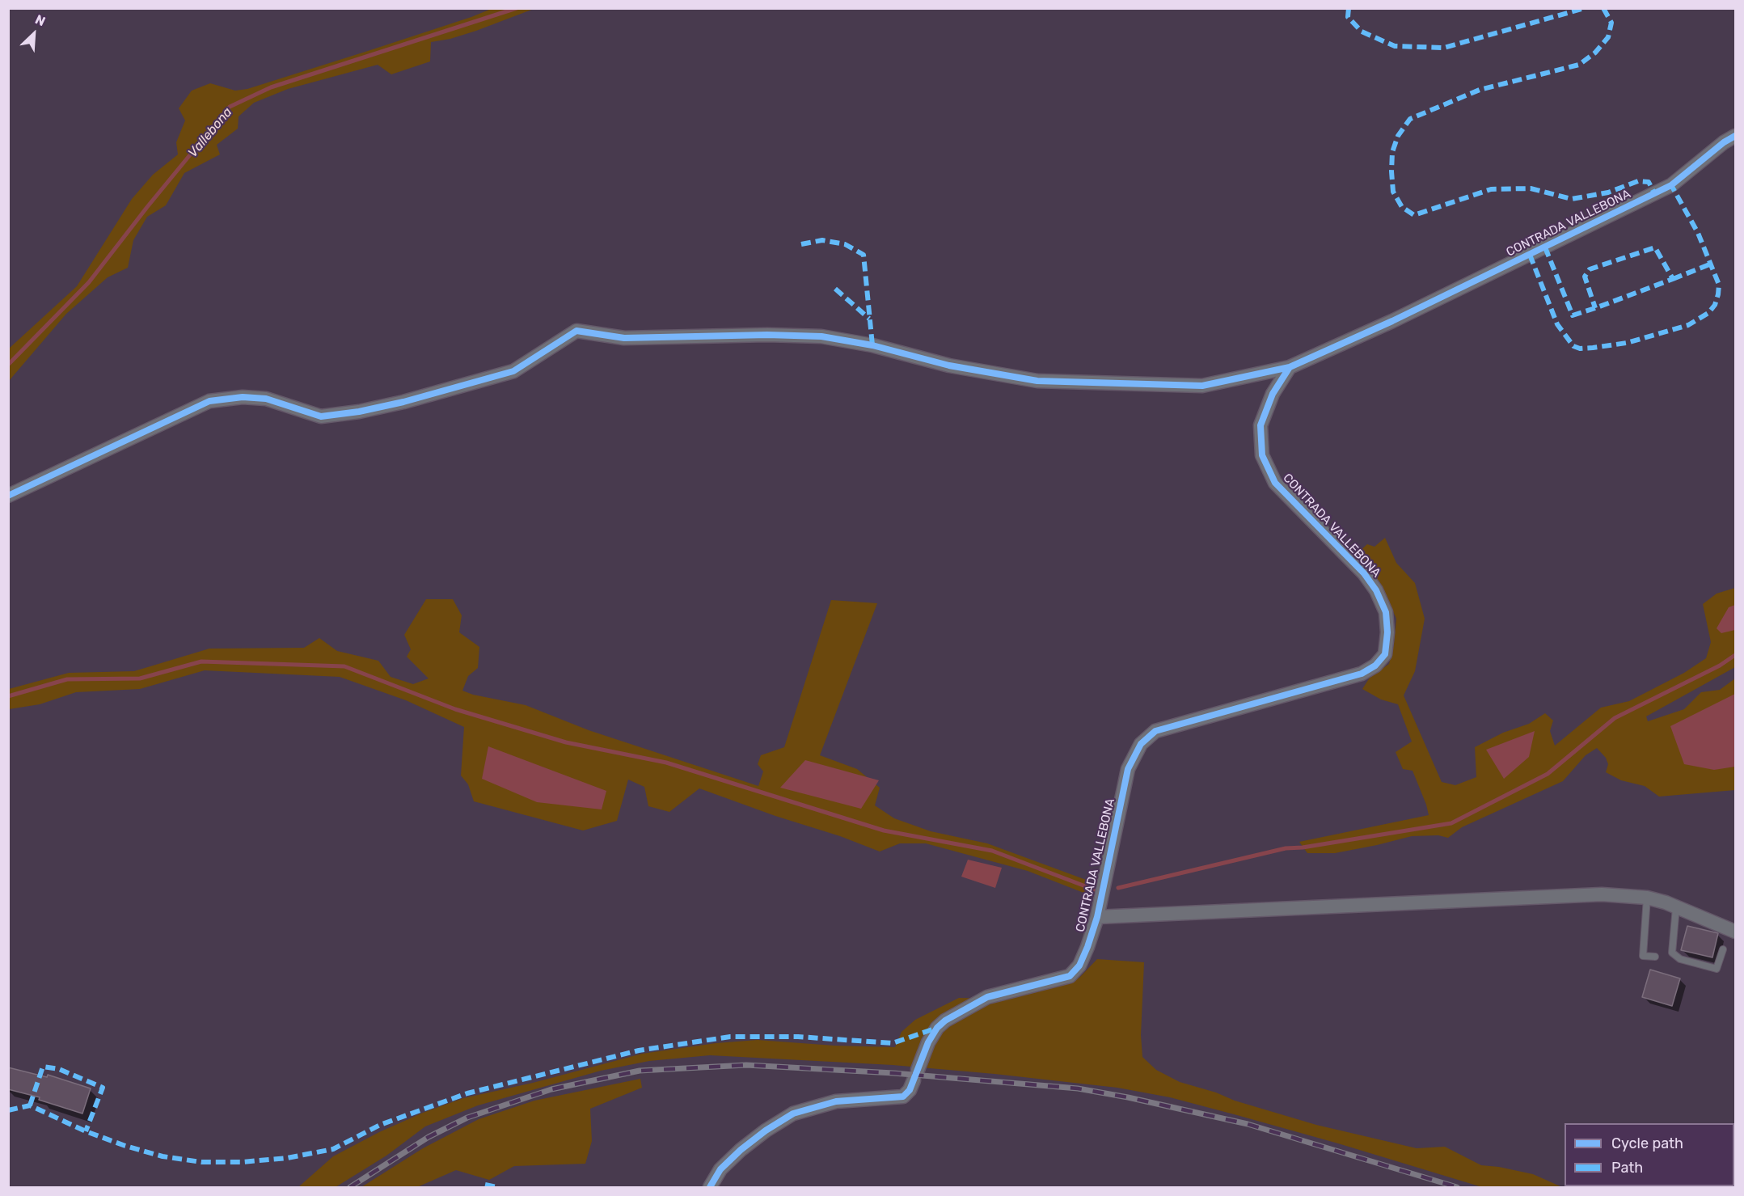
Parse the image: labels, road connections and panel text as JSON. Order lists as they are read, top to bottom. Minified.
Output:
{"streets":{"street":["CONTRADA VALLEBONA"]},"water":["Vallebona"],"legend":["Cycle path","Path"],"north":"top right"}
